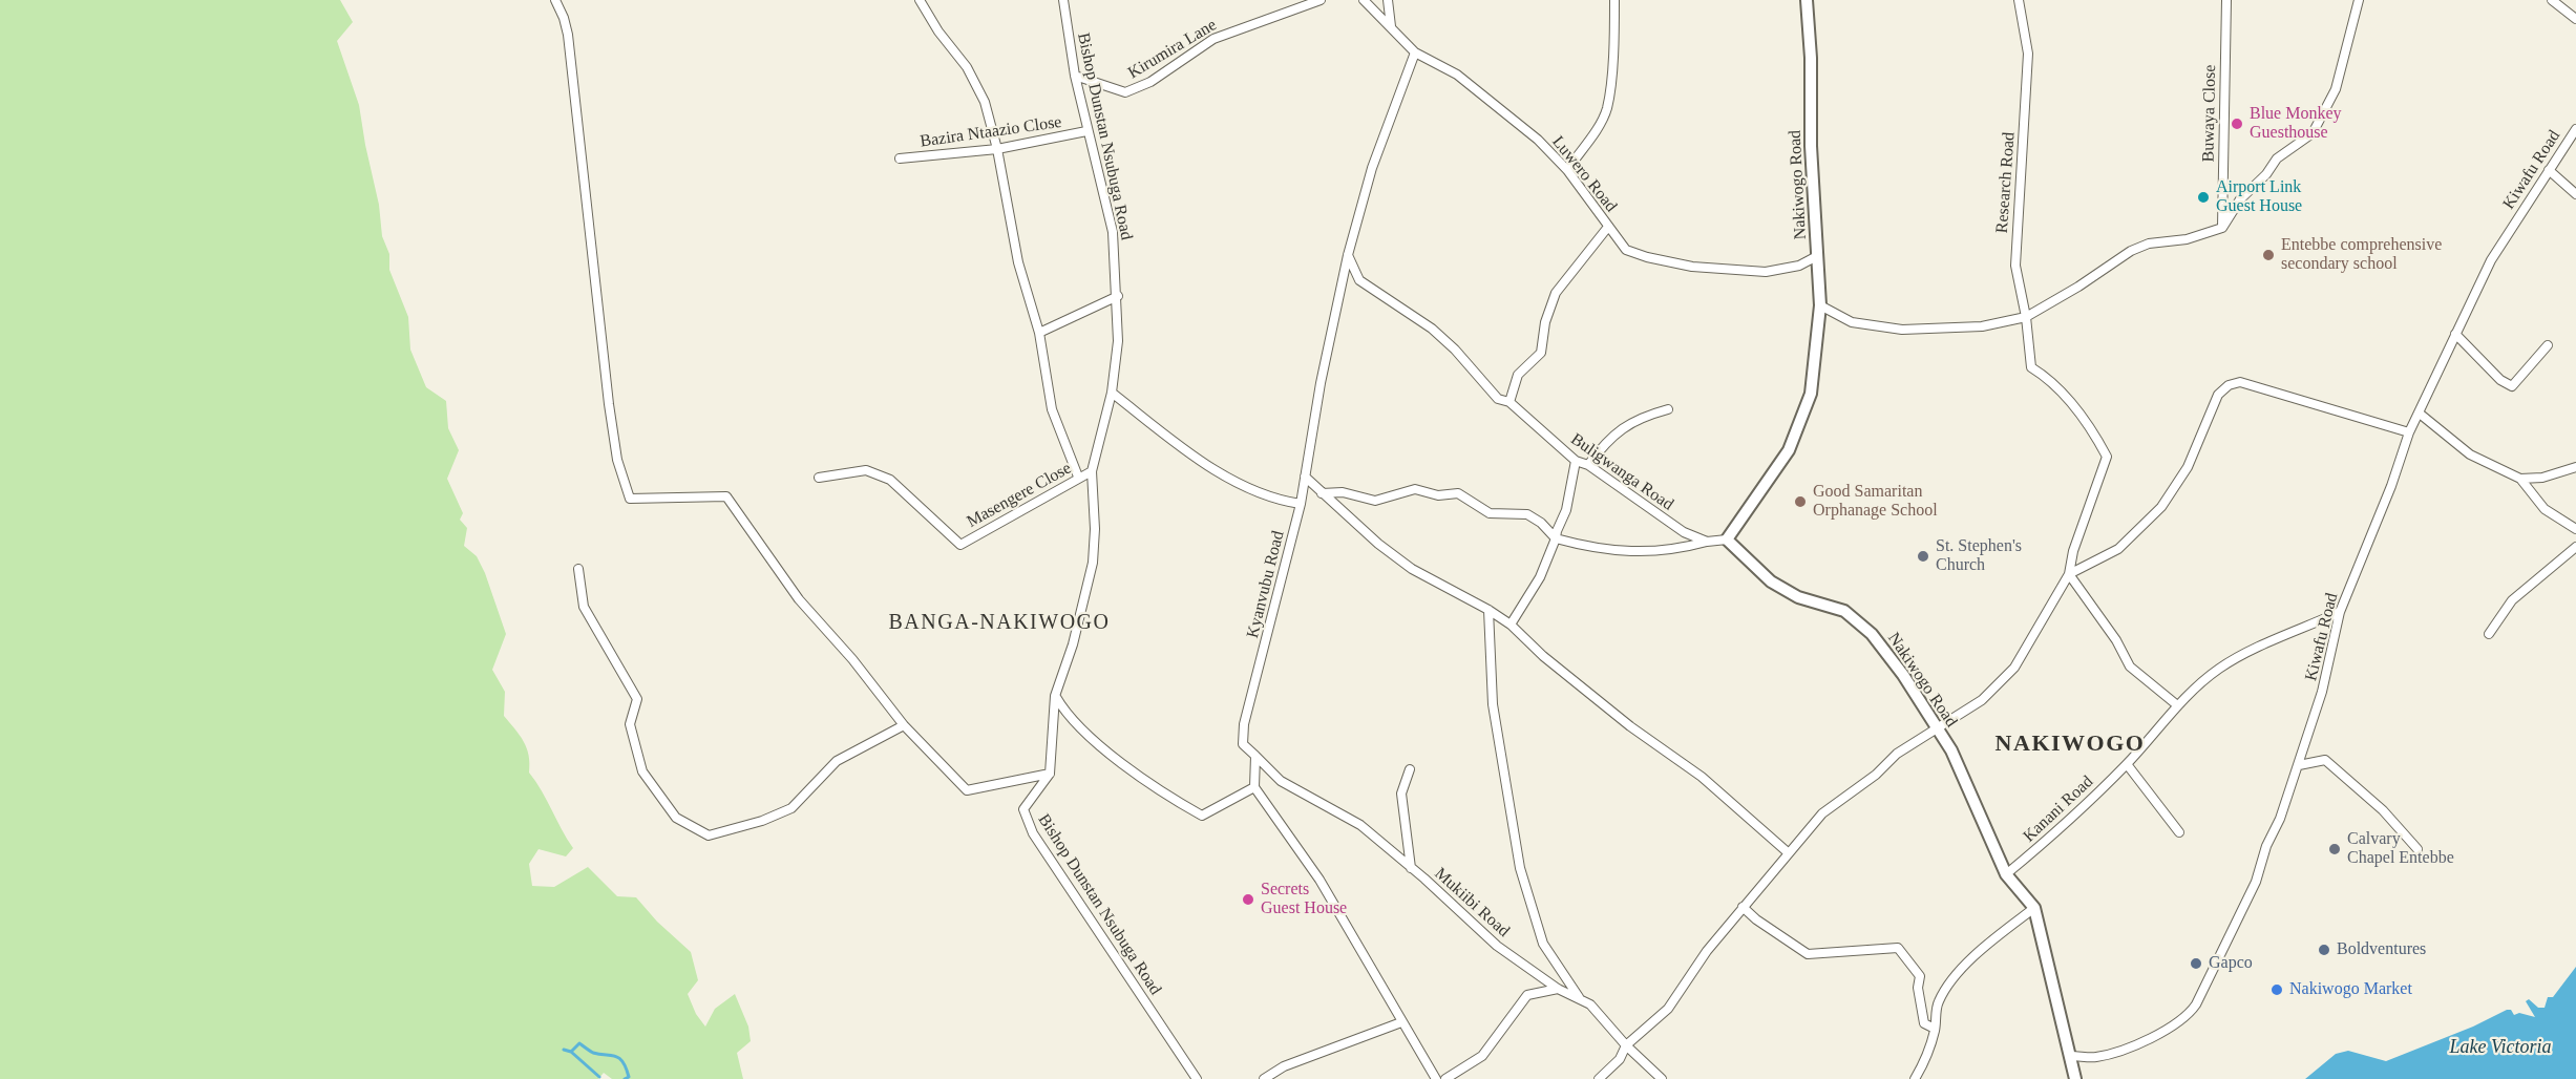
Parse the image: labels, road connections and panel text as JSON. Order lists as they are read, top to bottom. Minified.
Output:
{"streets":{"street":["Kirumira Lane","Buwaya Close","Bazira Ntaazio Close","Bishop Dunstan Nsubuga Road","Kiwafu Road","Luwero Road","Research Road","Nakiwogo Road","Buligwanga Road","Masengere Close","Kyanvubu Road","Kanani Road","Mukiibi Road"]},"crossings":[["Kirumira Lane","Bishop Dunstan Nsubuga Road"],["Bazira Ntaazio Close","Bishop Dunstan Nsubuga Road"],["Bishop Dunstan Nsubuga Road","Masengere Close"],["Kiwafu Road","Nakiwogo Road"],["Kiwafu Road","Kanani Road"],["Luwero Road","Nakiwogo Road"],["Luwero Road","Kyanvubu Road"],["Nakiwogo Road","Kanani Road"],["Buligwanga Road","Kyanvubu Road"],["Kyanvubu Road","Mukiibi Road"]],"districts":["BANGA-NAKIWOGO","NAKIWOGO"],"water":["Lake Victoria"],"places":["Blue Monkey Guesthouse","Airport Link Guest House","Entebbe comprehensive secondary school","Good Samaritan Orphanage School","St. Stephen's Church","Calvary Chapel Entebbe","Secrets Guest House","Boldventures","Gapco","Nakiwogo Market"]}
